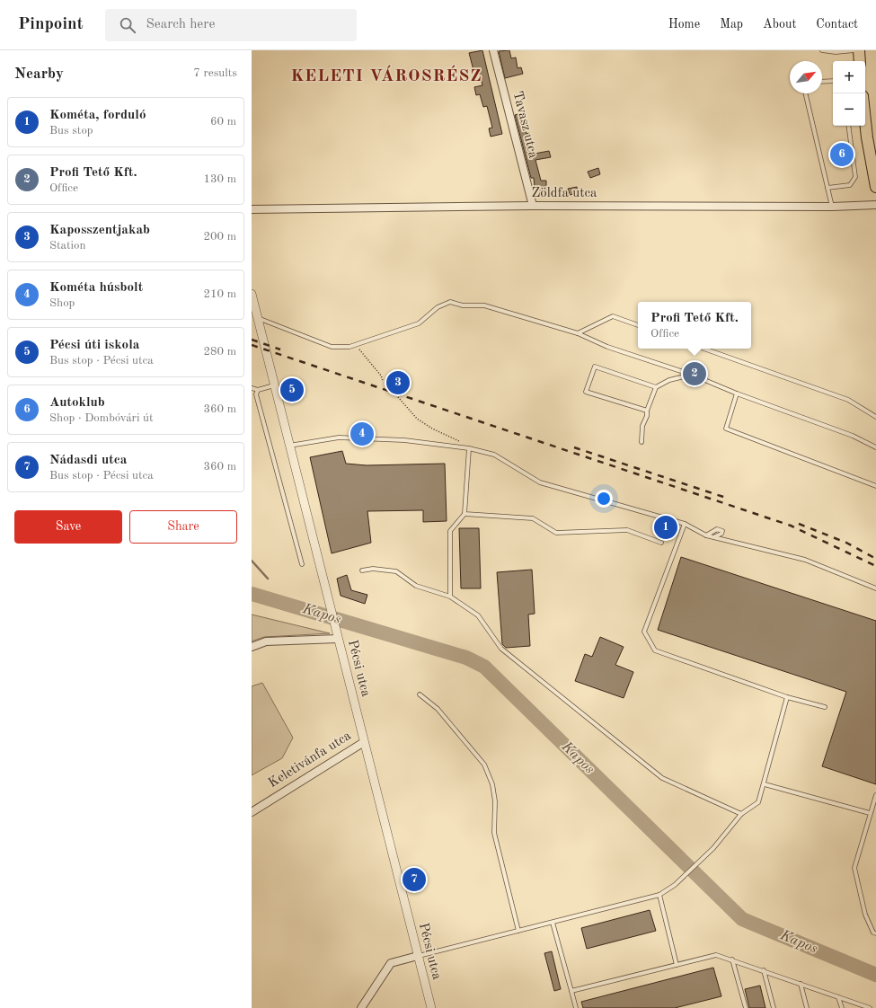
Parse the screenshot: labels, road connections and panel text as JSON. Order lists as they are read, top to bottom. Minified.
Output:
{"streets":{"street":["Tavasz utca","Zöldfa utca","Pécsi utca","Keletivánfa utca"]},"crossings":[["Tavasz utca","Zöldfa utca"],["Pécsi utca","Keletivánfa utca"]],"districts":["KELETI VÁROSRÉSZ"],"water":["Kapos"],"north":"top right","page":{"header":"Pinpoint","search":"Search here","nav":["Home","Map","About","Contact"],"heading":["Nearby","7 results"],"map_buttons":["+","−"],"list":[{"mark":"1","name":"Kométa, forduló","note":"Bus stop","value":"60 m"},{"mark":"2","name":"Profi Tető Kft.","note":"Office","value":"130 m"},{"mark":"3","name":"Kaposszentjakab","note":"Station","value":"200 m"},{"mark":"4","name":"Kométa húsbolt","note":"Shop","value":"210 m"},{"mark":"5","name":"Pécsi úti iskola","note":"Bus stop · Pécsi utca","value":"280 m"},{"mark":"6","name":"Autoklub","note":"Shop · Dombóvári út","value":"360 m"},{"mark":"7","name":"Nádasdi utca","note":"Bus stop · Pécsi utca","value":"360 m"}],"pins":["6","2","3","5","4","1","7"],"popup":["Profi Tető Kft.","Office"],"buttons":["Save","Share"]}}
